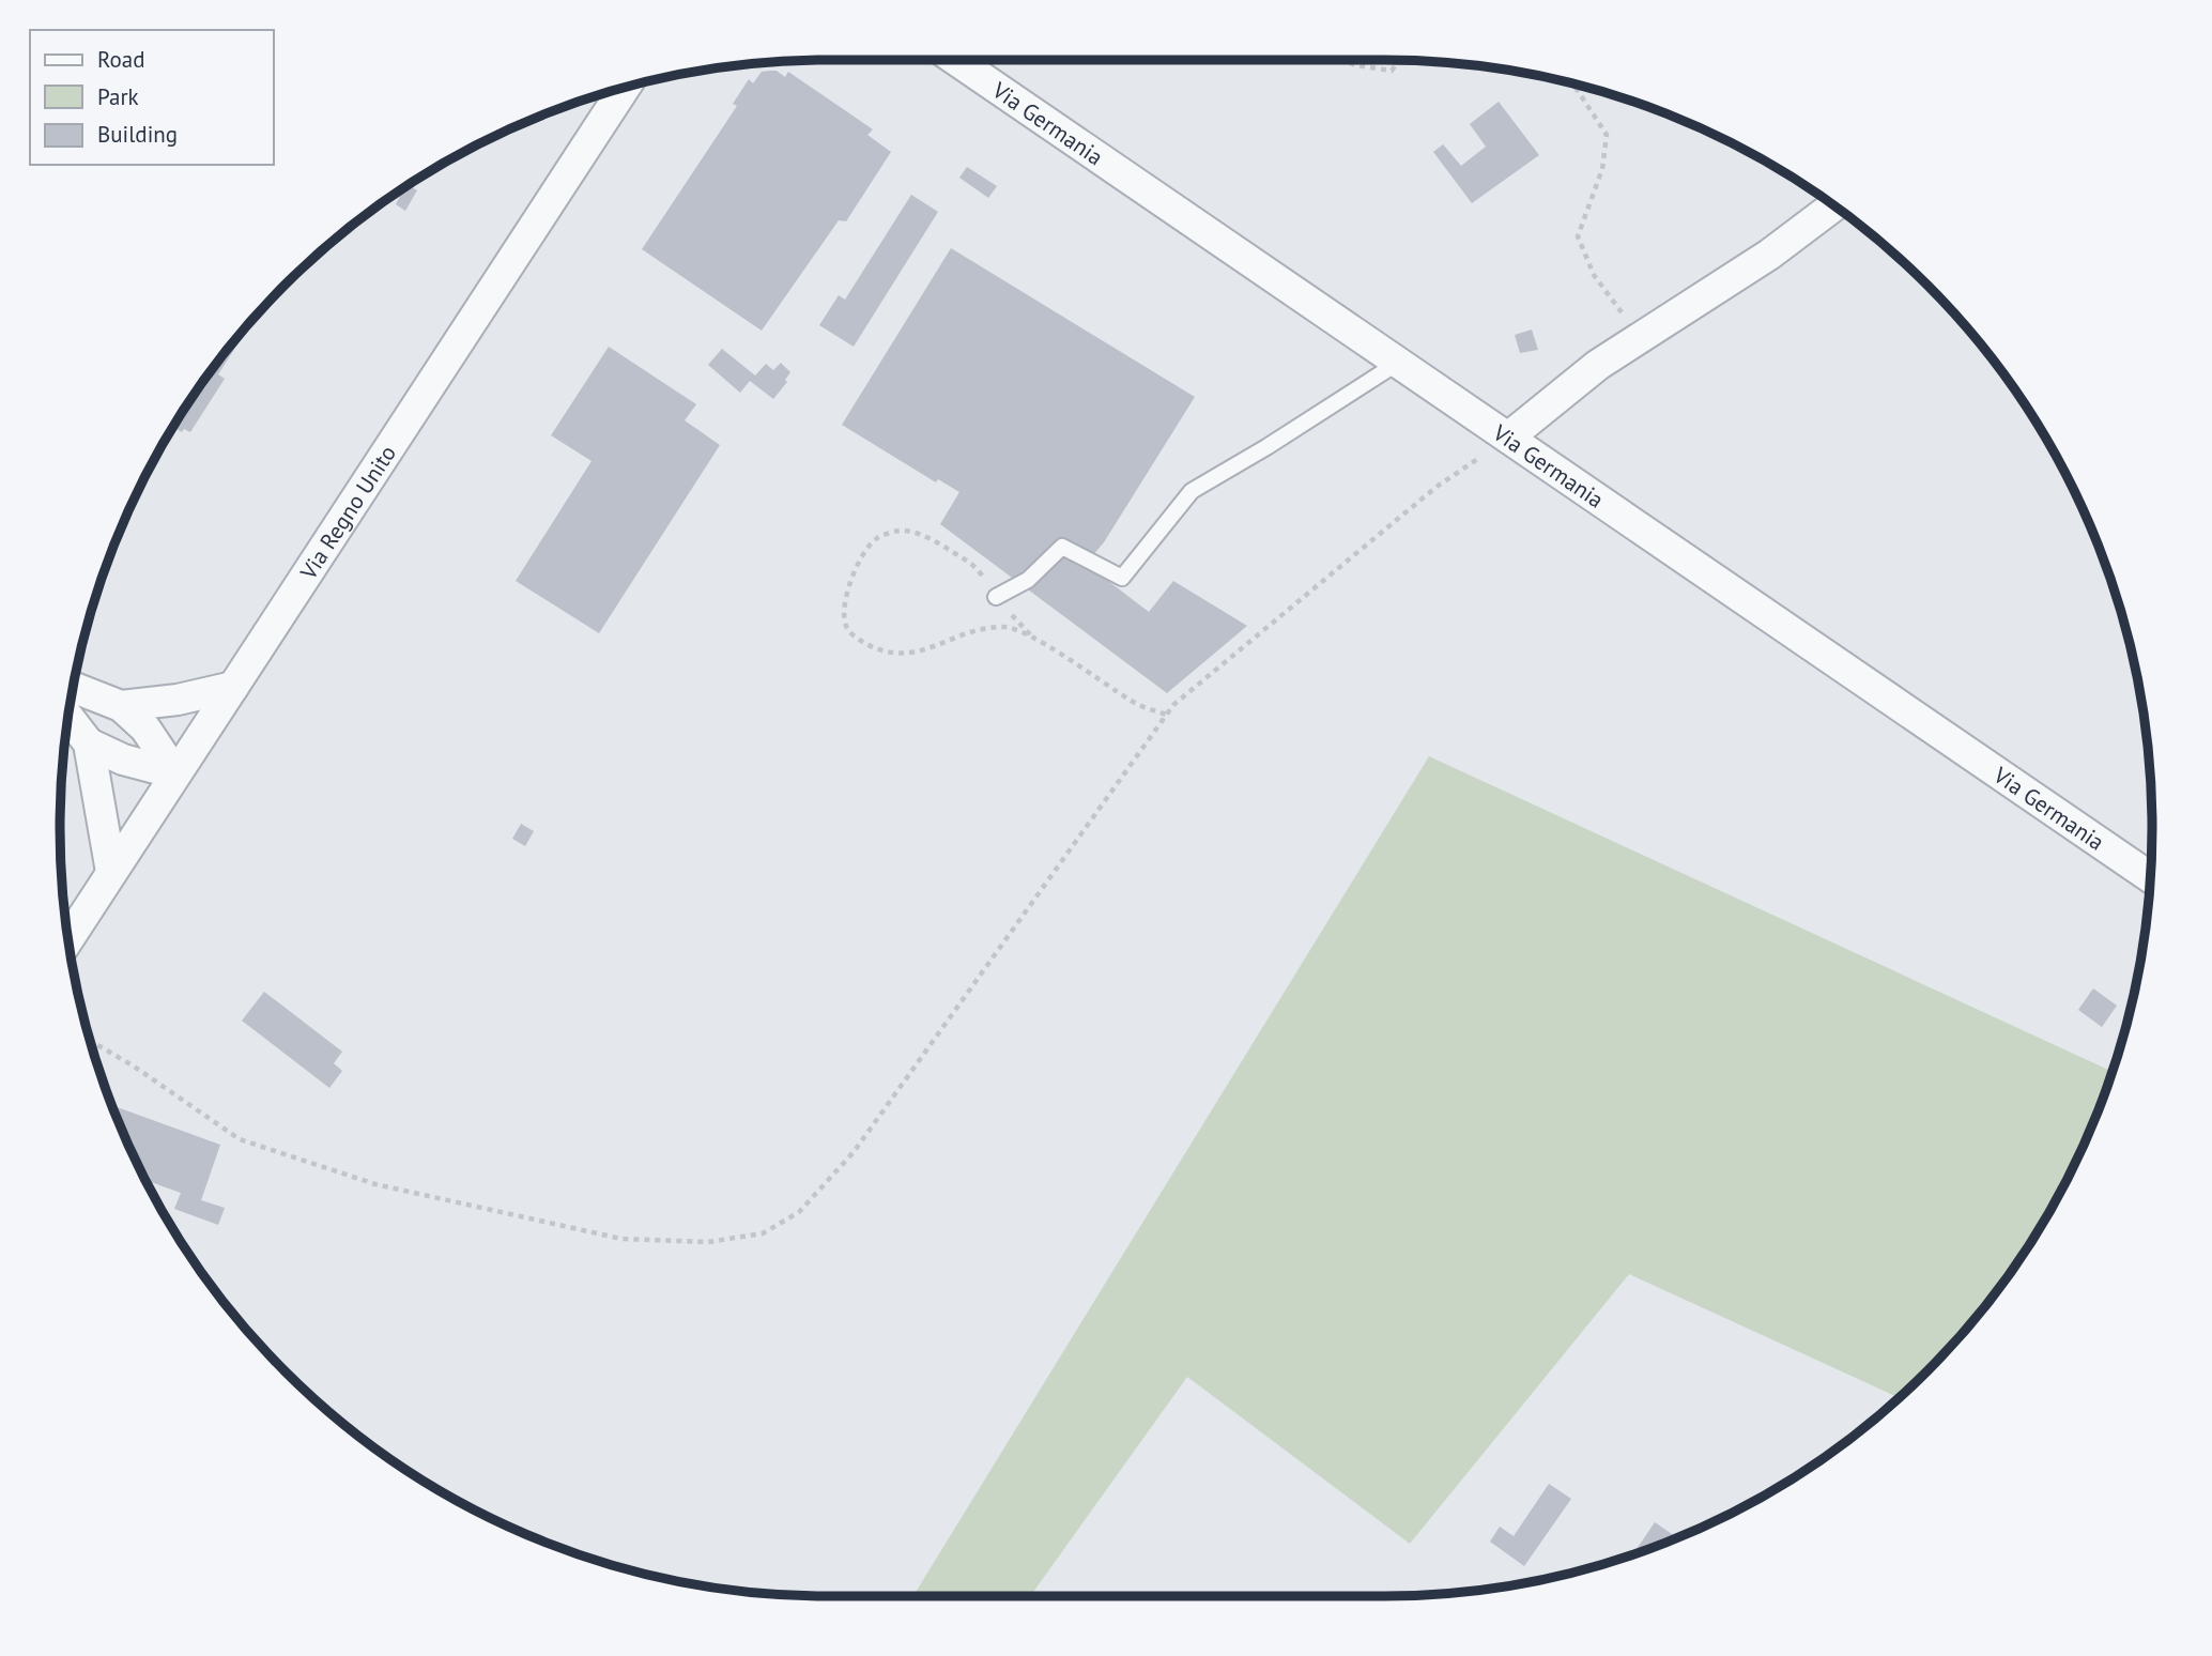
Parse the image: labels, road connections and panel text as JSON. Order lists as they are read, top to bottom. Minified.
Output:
{"streets":{"street":["Via Germania","Via Regno Unito"]},"legend":["Road","Park","Building"]}
